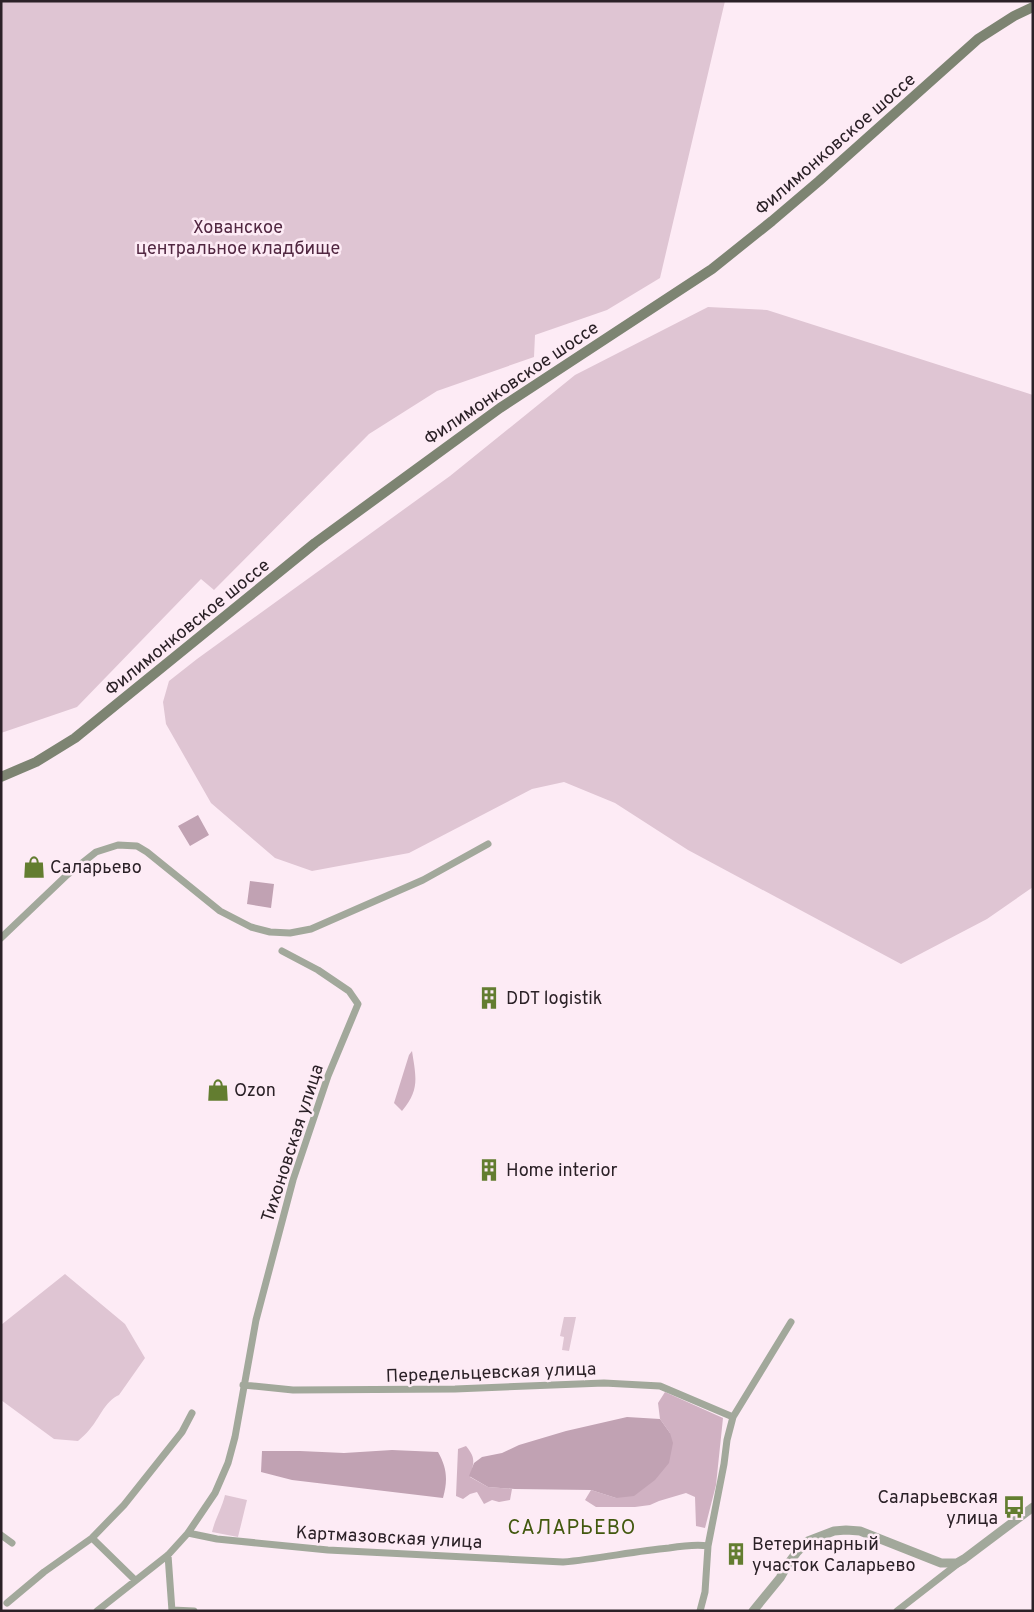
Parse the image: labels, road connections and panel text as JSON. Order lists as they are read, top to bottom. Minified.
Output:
{"streets":{"main road":["Филимонковское шоссе"],"street":["Тихоновская улица","Передельцевская улица","Картмазовская улица"]},"crossings":[["Тихоновская улица","Передельцевская улица"]],"districts":["САЛАРЬЕВО"],"parks":["Хованское центральное кладбище"],"places":{"shop":["Саларьево","Ozon"],"building":["DDT logistik","Home interior","Ветеринарный участок Саларьево"],"bus stop":["Саларьевская улица"]}}
